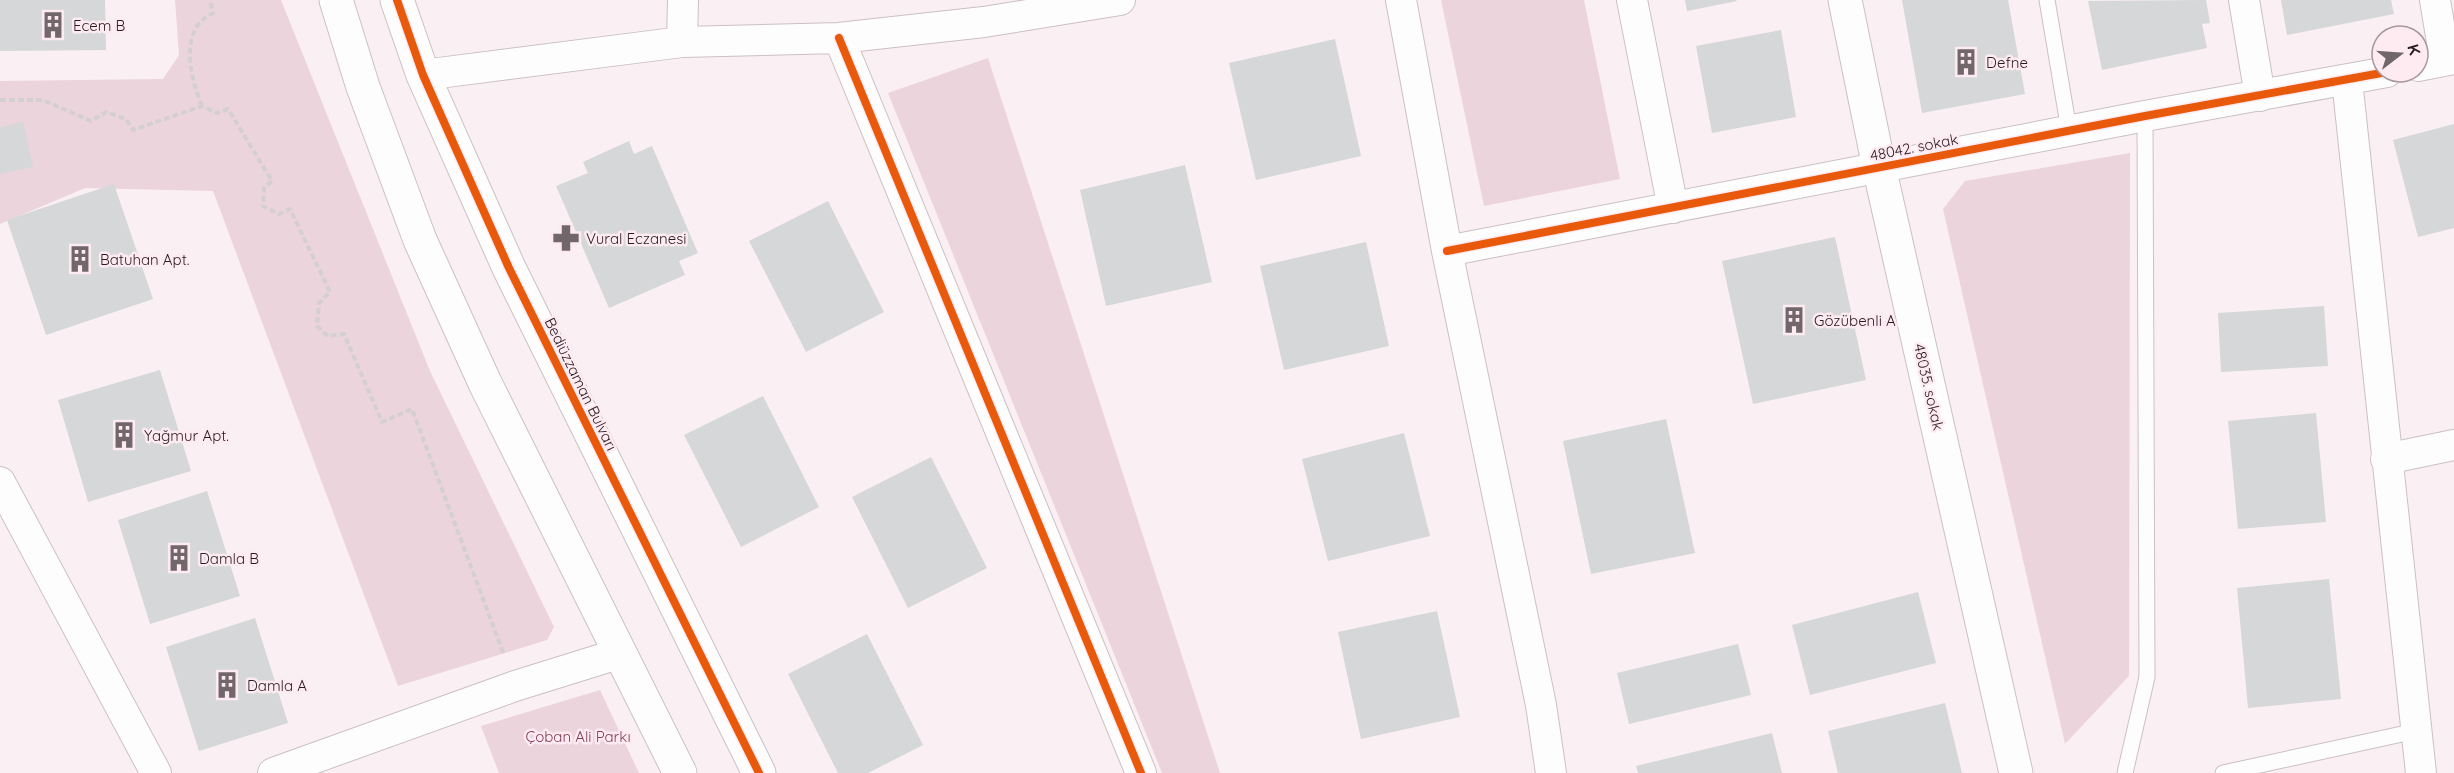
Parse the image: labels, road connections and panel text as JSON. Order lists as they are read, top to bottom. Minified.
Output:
{"streets":{"street":["48042. sokak","Bediüzzaman Bulvarı","48035. sokak"]},"crossings":[["48042. sokak","48035. sokak"]],"parks":["Çoban Ali Parkı"],"places":{"building":["Ecem B","Defne","Batuhan Apt.","Gözübenli A","Yağmur Apt.","Damla B","Damla A"],"pharmacy":["Vural Eczanesi"]},"north":"right"}
